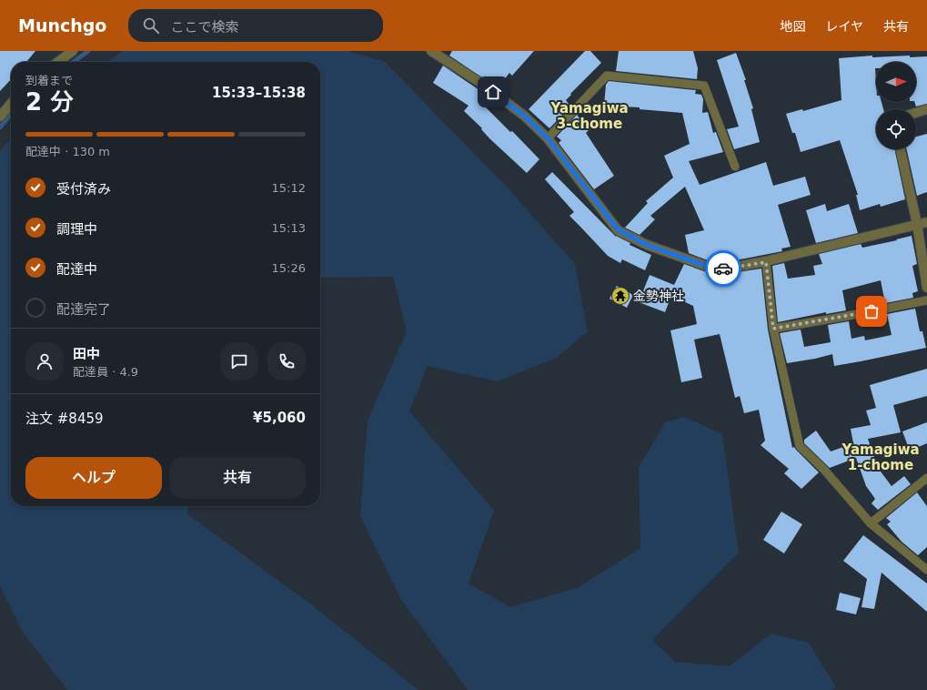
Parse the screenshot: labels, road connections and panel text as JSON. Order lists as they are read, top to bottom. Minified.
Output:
{"districts":["Yamagiwa 3-chome","Yamagiwa 1-chome"],"places":{"temple":["金勢神社"]},"north":"right","page":{"header":"Munchgo","search":"ここで検索","nav":["地図","レイヤ","共有"],"heading":["2 分","到着まで","15:33–15:38"],"panel":["田中","配達員 · 4.9","注文 #8459","¥5,060"],"bar":"配達中 · 130 m","list":[["受付済み","15:12"],["調理中","15:13"],["配達中","15:26"],"配達完了"],"buttons":["ヘルプ","共有"]}}
